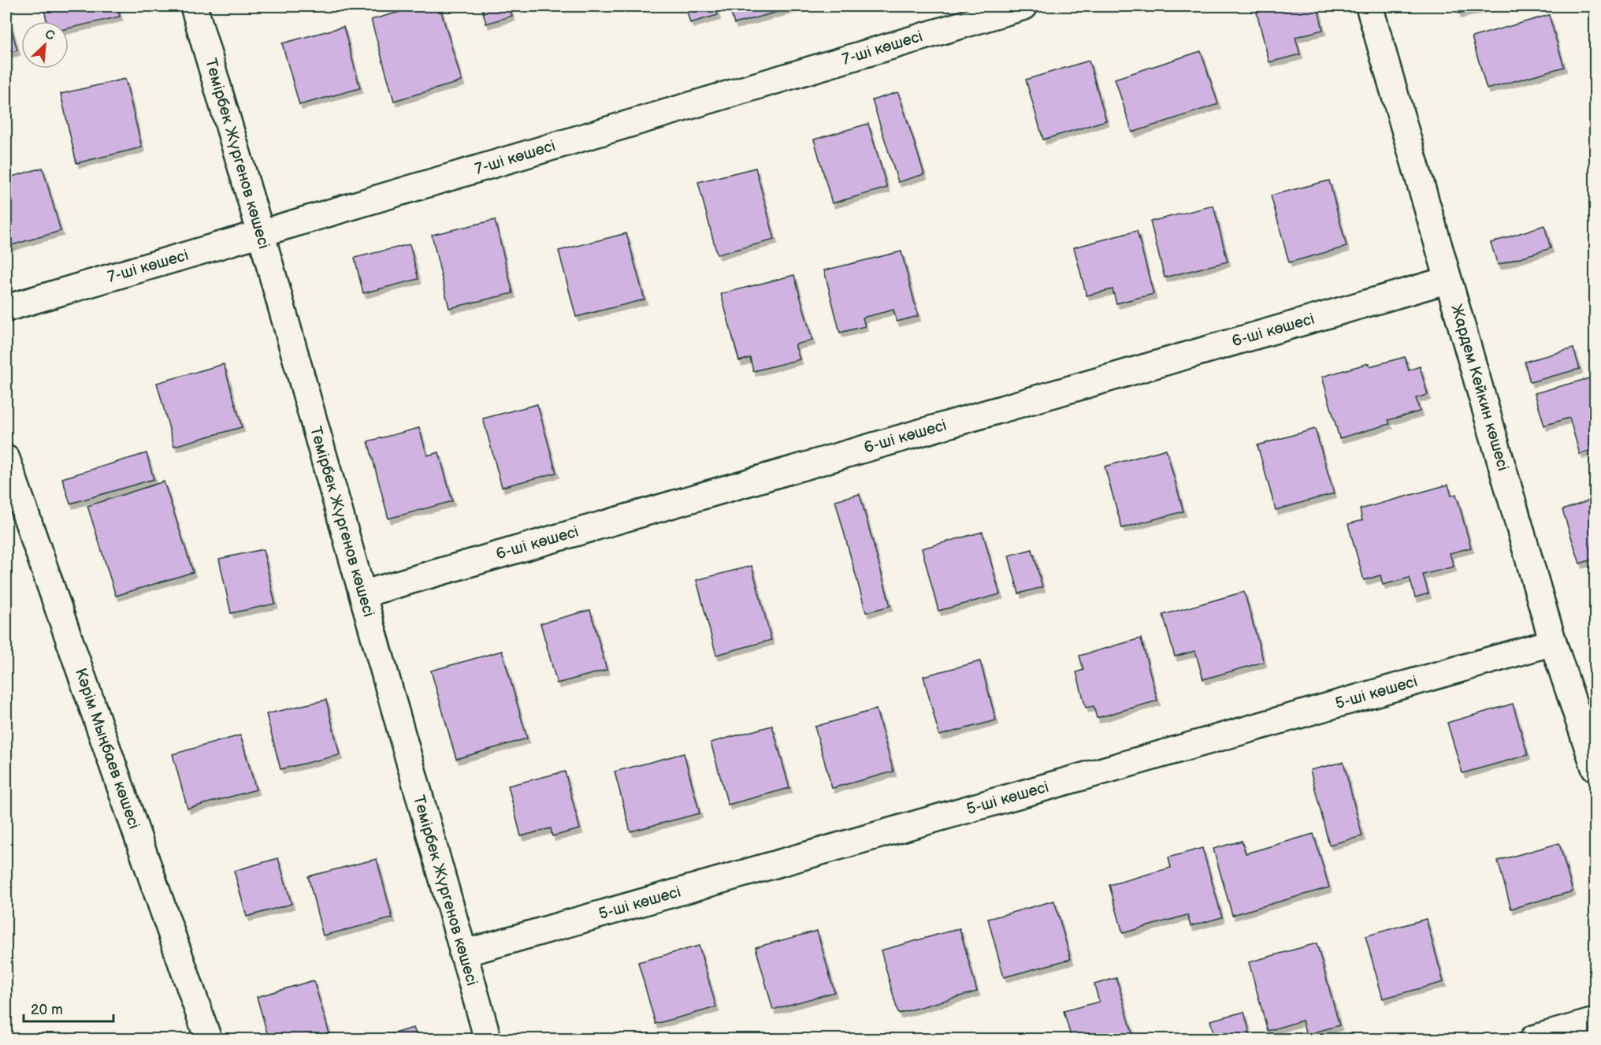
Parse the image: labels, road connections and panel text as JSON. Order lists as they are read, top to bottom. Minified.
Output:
{"streets":{"street":["7-ші көшесі","Темірбек Жүргенов көшесі","6-ші көшесі","Жардем Кейкин көшесі","5-ші көшесі","Кәрім Мыңбаев көшесі"]},"crossings":[["7-ші көшесі","Темірбек Жүргенов көшесі"],["Темірбек Жүргенов көшесі","6-ші көшесі"],["Темірбек Жүргенов көшесі","5-ші көшесі"],["6-ші көшесі","Жардем Кейкин көшесі"],["Жардем Кейкин көшесі","5-ші көшесі"]],"scale_bar":"20 m","north":"top right"}
